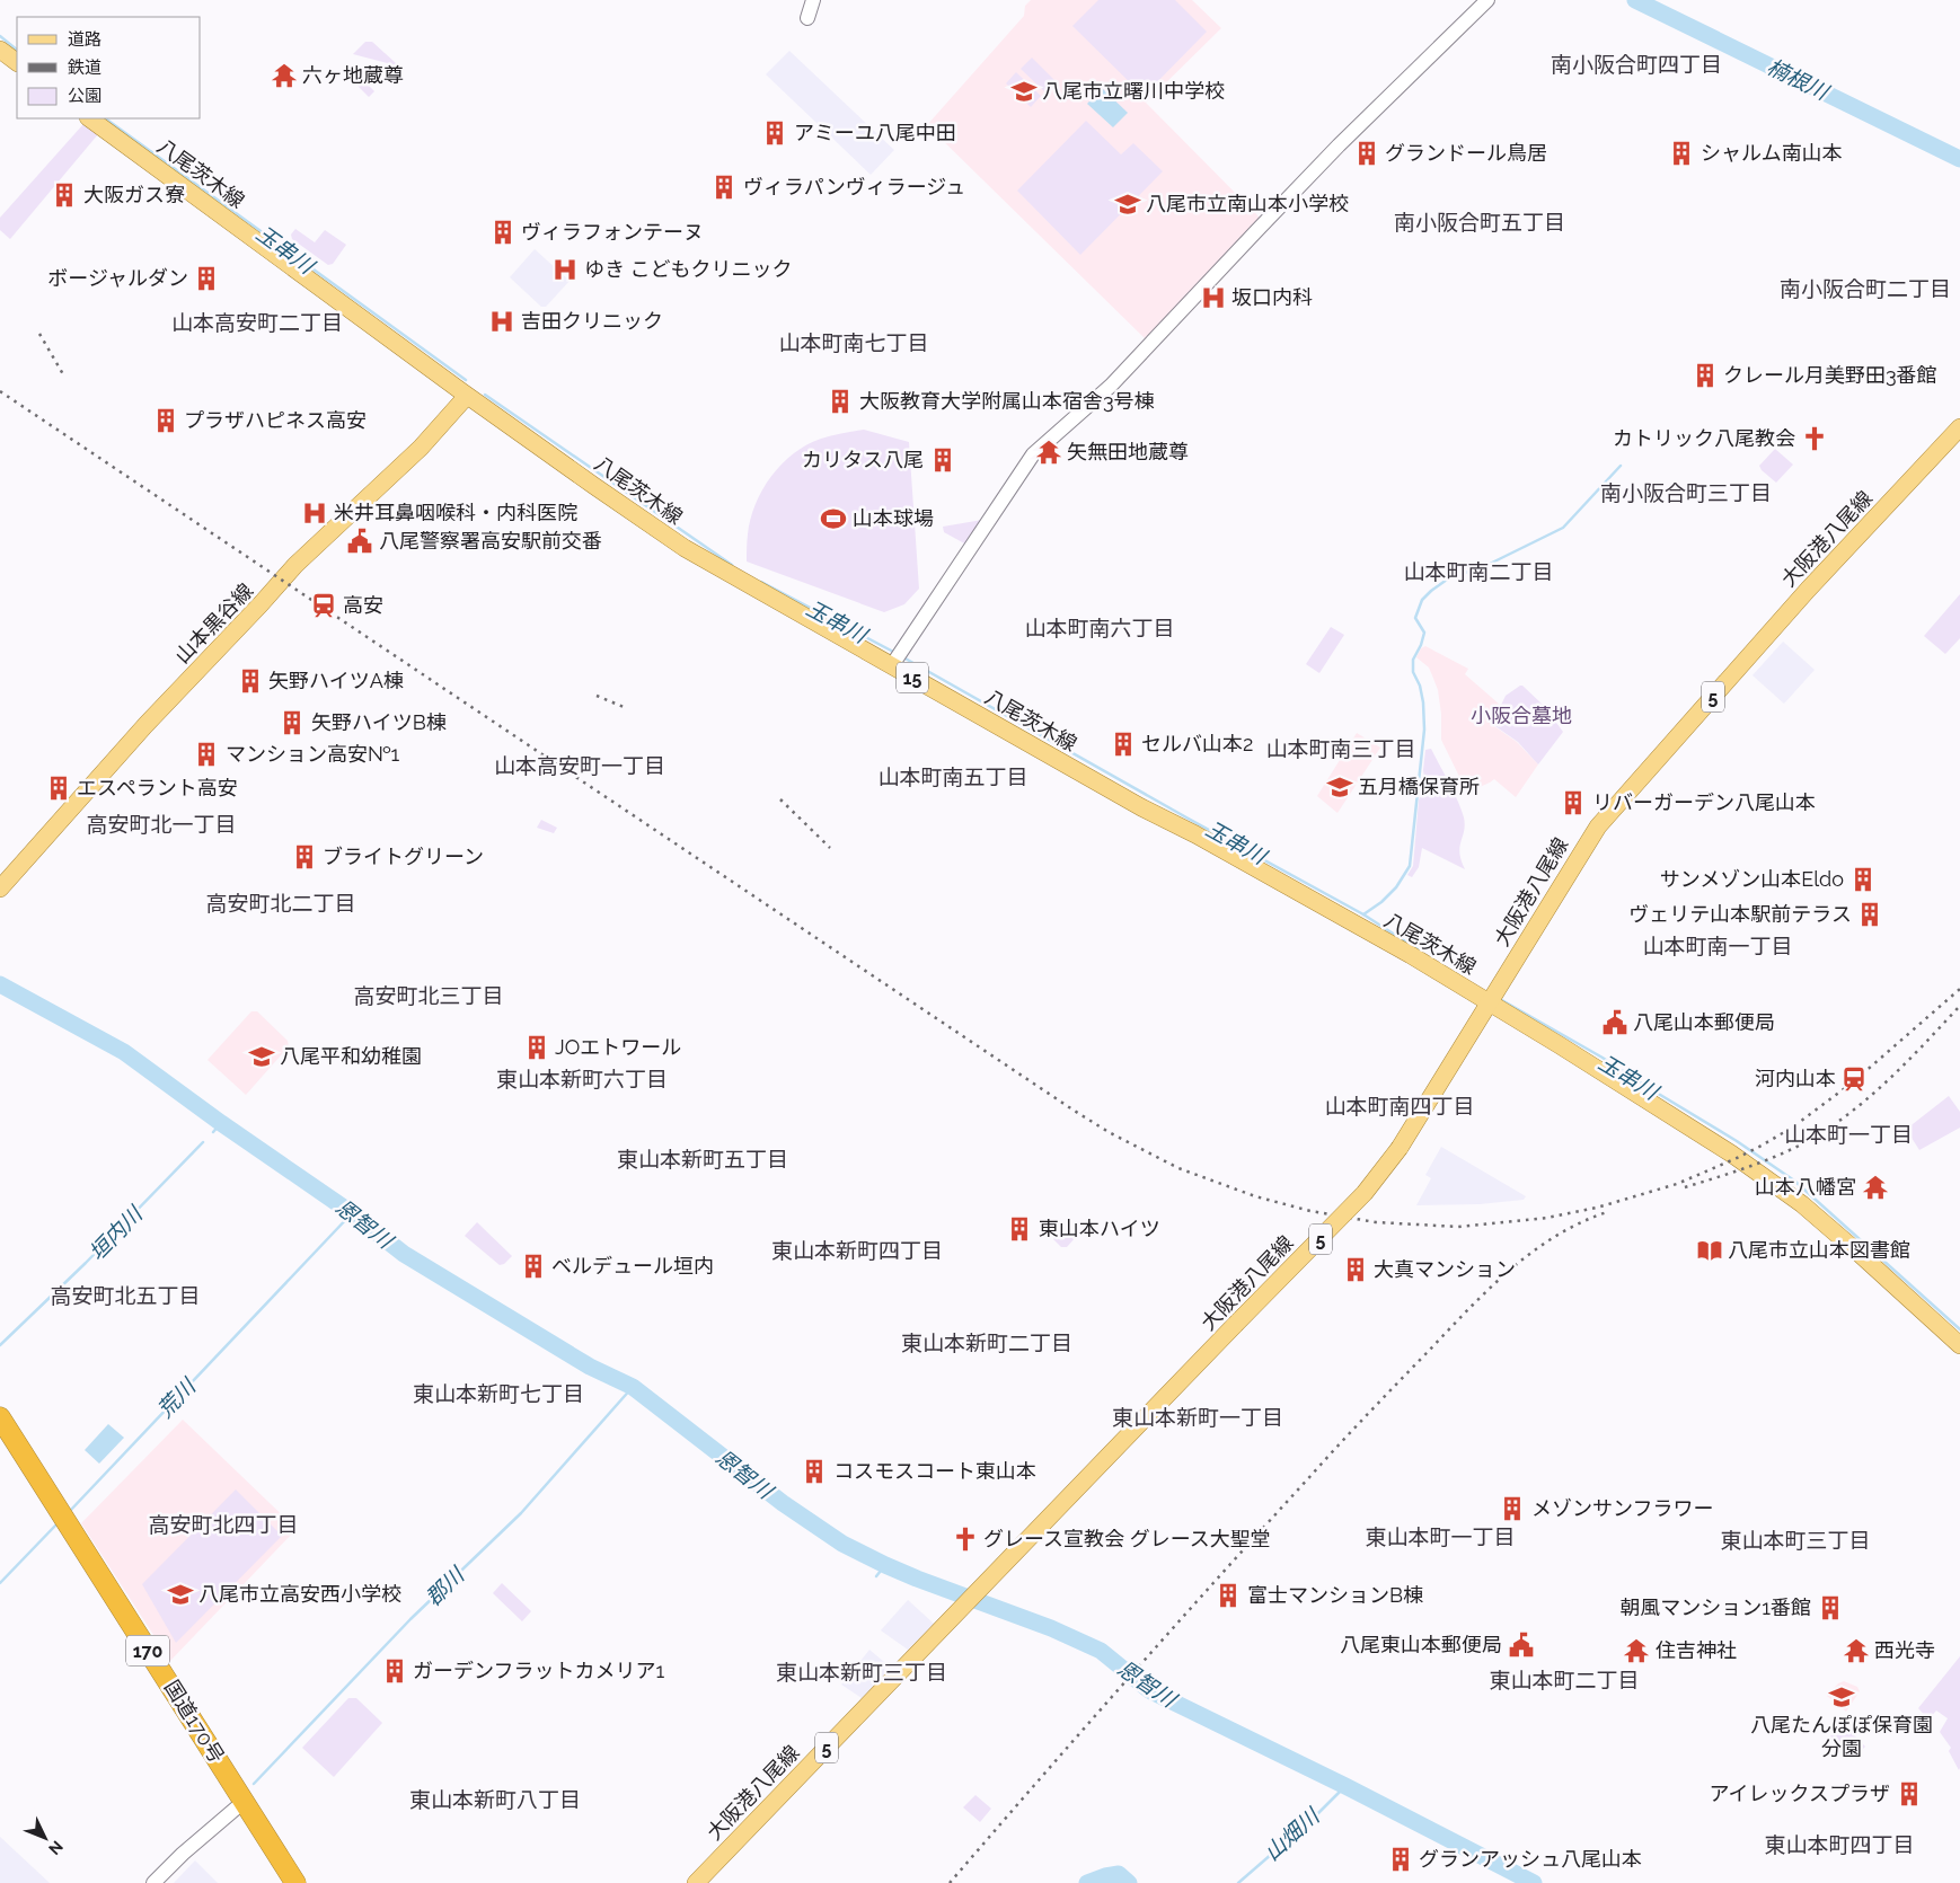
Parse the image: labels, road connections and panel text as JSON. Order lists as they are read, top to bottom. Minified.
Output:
{"streets":{"highway":["170","国道170号"],"main road":["八尾茨木線","大阪港八尾線","山本黒谷線","15","5"]},"crossings":[["八尾茨木線","大阪港八尾線"],["八尾茨木線","山本黒谷線"]],"districts":["南小阪合町四丁目","南小阪合町五丁目","南小阪合町二丁目","山本高安町二丁目","山本町南七丁目","南小阪合町三丁目","山本町南二丁目","山本町南六丁目","山本町南三丁目","山本高安町一丁目","山本町南五丁目","高安町北一丁目","高安町北二丁目","山本町南一丁目","高安町北三丁目","東山本新町六丁目","山本町南四丁目","山本町一丁目","東山本新町五丁目","東山本新町四丁目","高安町北五丁目","東山本新町二丁目","東山本新町七丁目","東山本新町一丁目","高安町北四丁目","東山本町一丁目","東山本町三丁目","東山本新町三丁目","東山本町二丁目","東山本新町八丁目","東山本町四丁目"],"water":["楠根川","玉串川","恩智川","垣内川","荒川","郡川","山畑川"],"parks":["小阪合墓地"],"places":{"temple":["六ヶ地蔵尊","矢無田地蔵尊","山本八幡宮","住吉神社","西光寺"],"school or university":["八尾市立曙川中学校","八尾市立南山本小学校","五月橋保育所","八尾平和幼稚園","八尾市立高安西小学校","八尾たんぽぽ保育園 分園"],"building":["アミーユ八尾中田","グランドール鳥居","シャルム南山本","ヴィラパンヴィラージュ","大阪ガス寮","ヴィラフォンテーヌ","ボージャルダン","クレール月美野田3番館","大阪教育大学附属山本宿舎3号棟","プラザハピネス高安","カリタス八尾","矢野ハイツA棟","矢野ハイツB棟","セルバ山本2","マンション高安№1","エスペラント高安","リバーガーデン八尾山本","ブライトグリーン","サンメゾン山本Eldo","ヴェリテ山本駅前テラス","JOエトワール","東山本ハイツ","ベルデュール垣内","大真マンション","コスモスコート東山本","メゾンサンフラワー","富士マンションB棟","朝風マンション1番館","ガーデンフラットカメリア1","アイレックスプラザ","グランアッシュ八尾山本"],"hospital":["ゆき こどもクリニック","坂口内科","吉田クリニック","米井耳鼻咽喉科・内科医院"],"church":["カトリック八尾教会","グレース宣教会 グレース大聖堂"],"sports":["山本球場"],"public building":["八尾警察署高安駅前交番","八尾山本郵便局","八尾東山本郵便局"],"station":["高安","河内山本"],"library":["八尾市立山本図書館"]},"legend":["道路","鉄道","公園"],"north":"bottom right"}
